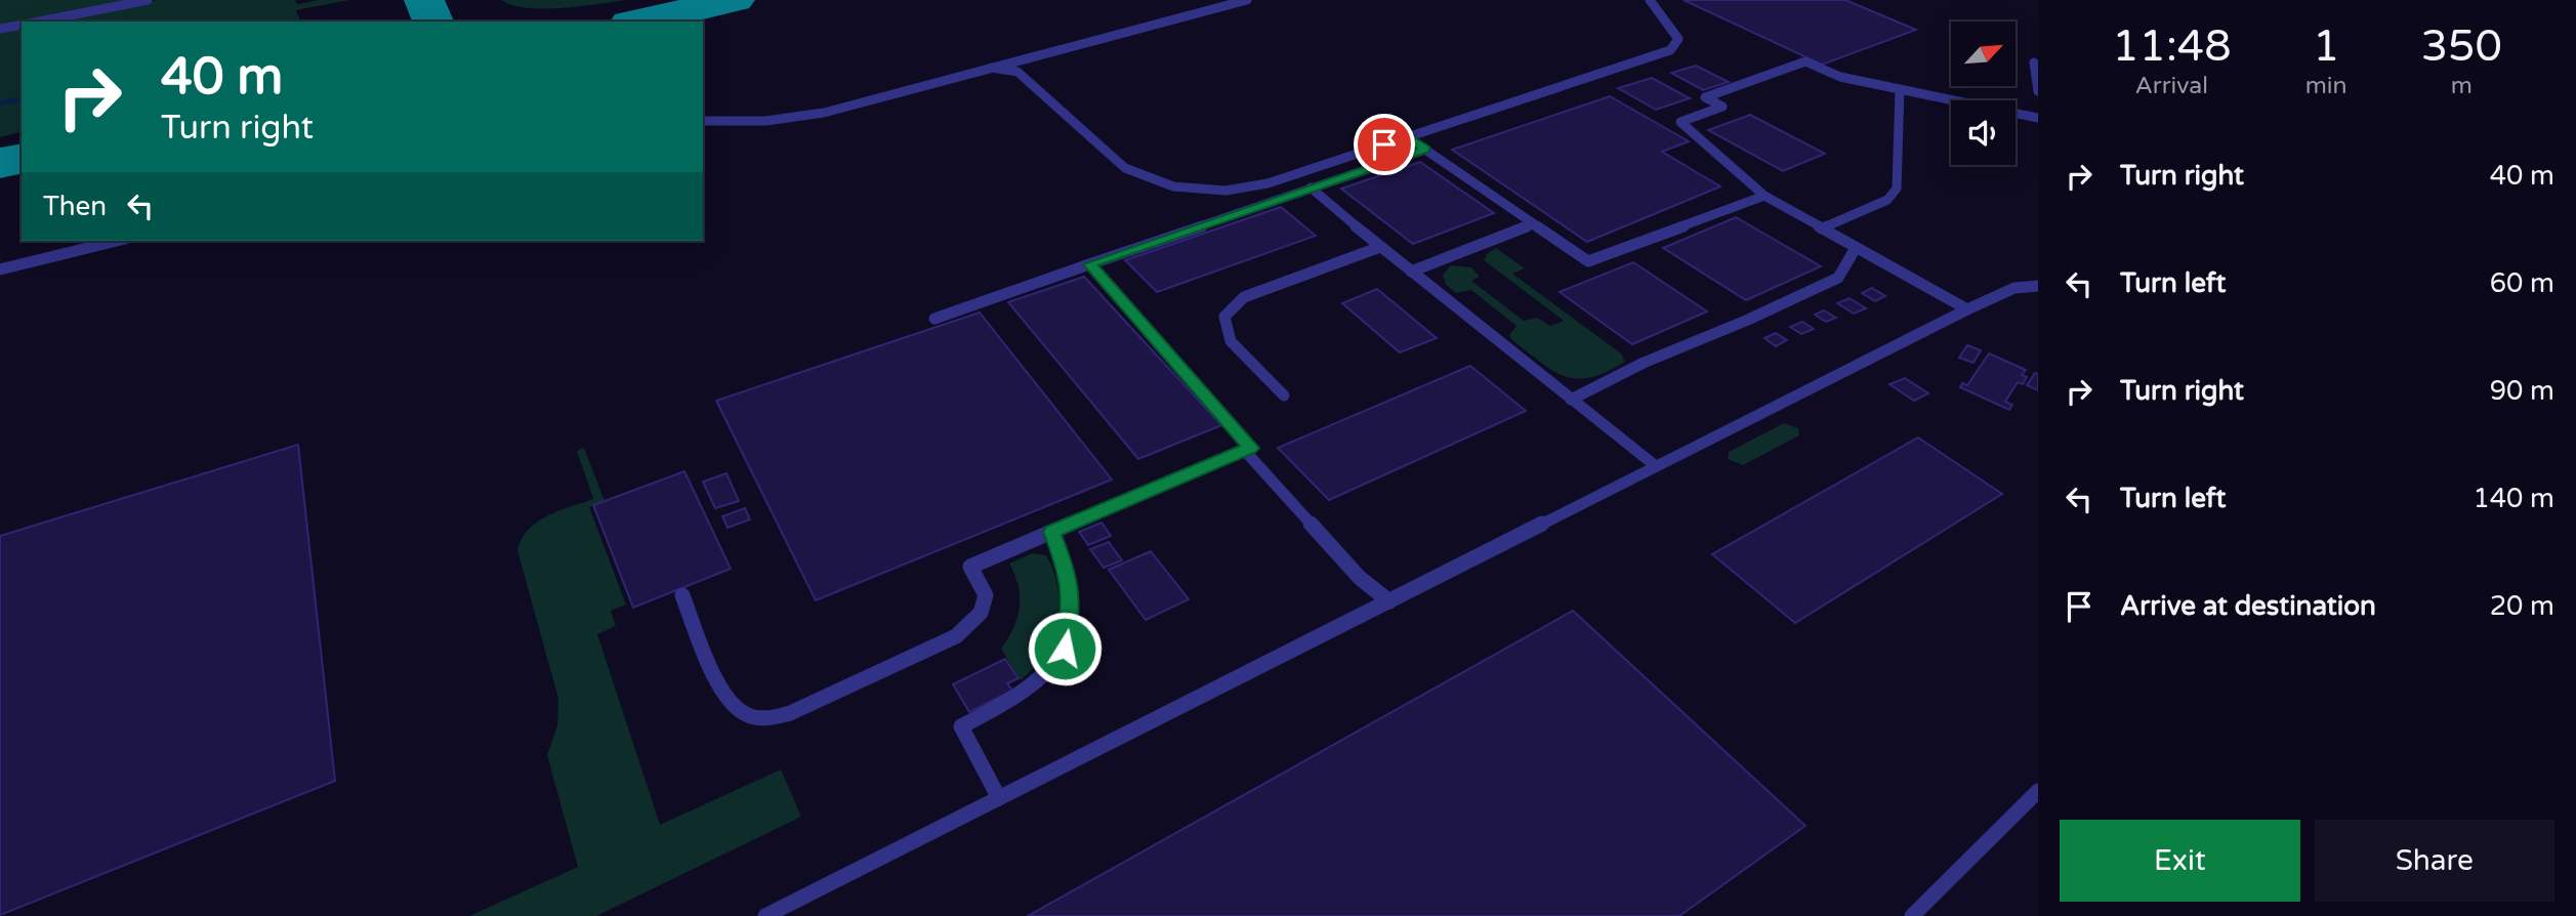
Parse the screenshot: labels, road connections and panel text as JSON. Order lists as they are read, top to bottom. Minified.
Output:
{"north":"top right","page":{"eta":["11:48","Arrival","1","min","350","m"],"turn":["40 m","Turn right"],"list":[{"name":"Turn right","value":"40 m"},{"name":"Turn left","value":"60 m"},{"name":"Turn right","value":"90 m"},{"name":"Turn left","value":"140 m"},{"name":"Arrive at destination","value":"20 m"}],"then":"Then","buttons":["Exit","Share"]}}
